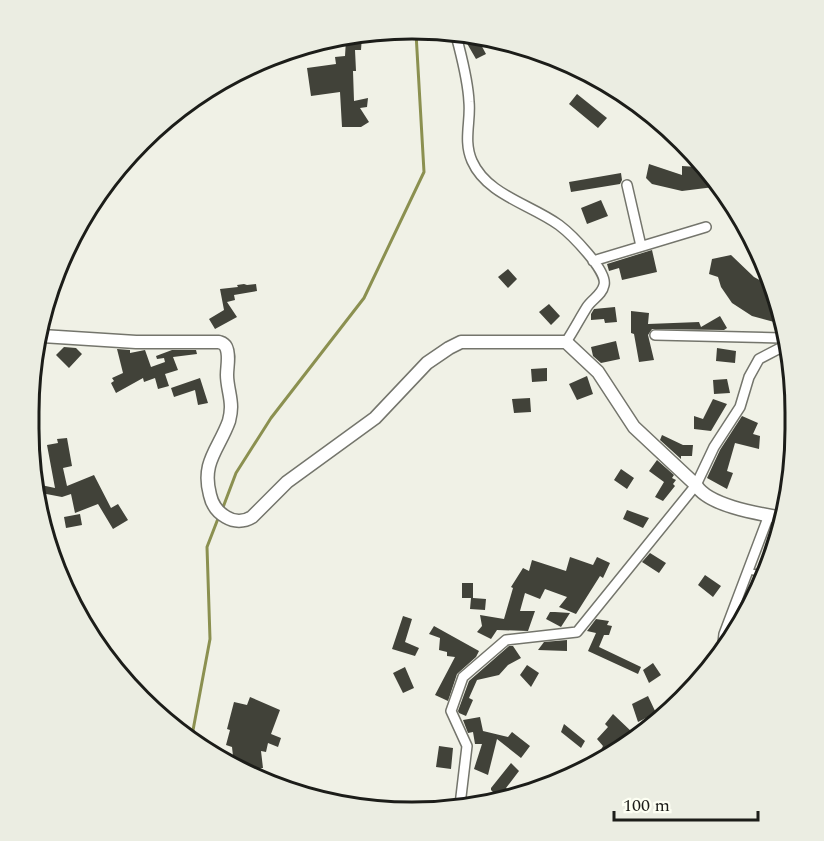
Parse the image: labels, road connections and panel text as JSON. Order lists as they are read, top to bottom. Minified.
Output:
{"scale_bar":"100 m"}
